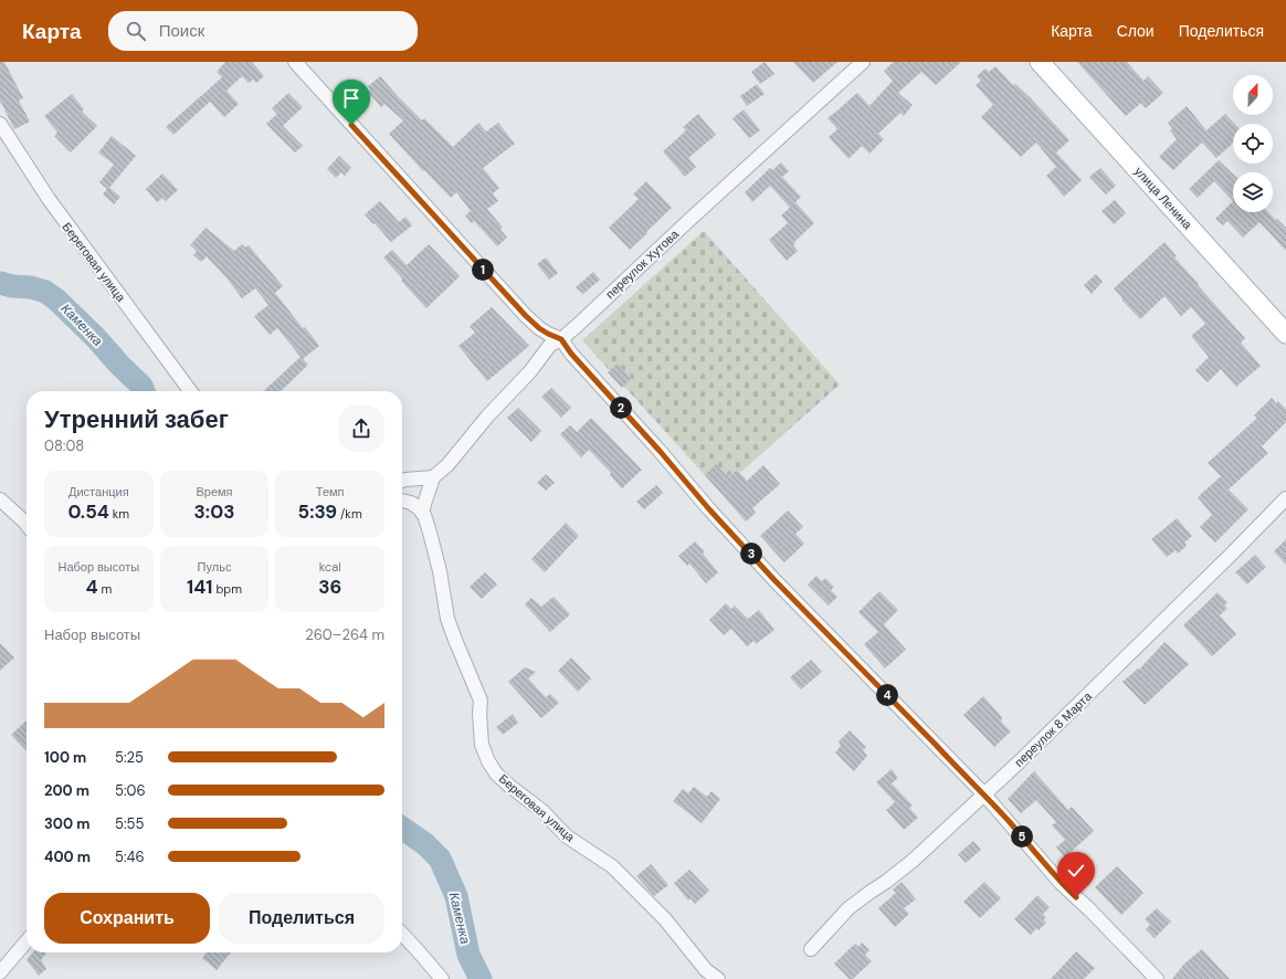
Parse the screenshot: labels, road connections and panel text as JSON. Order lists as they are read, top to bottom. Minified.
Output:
{"streets":{"street":["улица Ленина","Береговая улица","переулок Хутова","переулок 8 Марта"]},"water":["Каменка"],"north":"top","page":{"header":"Карта","search":"Поиск","nav":["Карта","Слои","Поделиться"],"pins":["1","2","3","4","5"],"heading":["Утренний забег","08:08"],"stats":[["Дистанция","0.54 km"],["Время","3:03"],["Темп","5:39 /km"],["Набор высоты","4 m"],["Пульс","141 bpm"],["kcal","36"]],"chart":["Набор высоты","260–264 m"],"list":[{"name":"100 m","note":"5:25"},{"name":"200 m","note":"5:06"},{"name":"300 m","note":"5:55"},{"name":"400 m","note":"5:46"}],"buttons":["Сохранить","Поделиться"]}}
